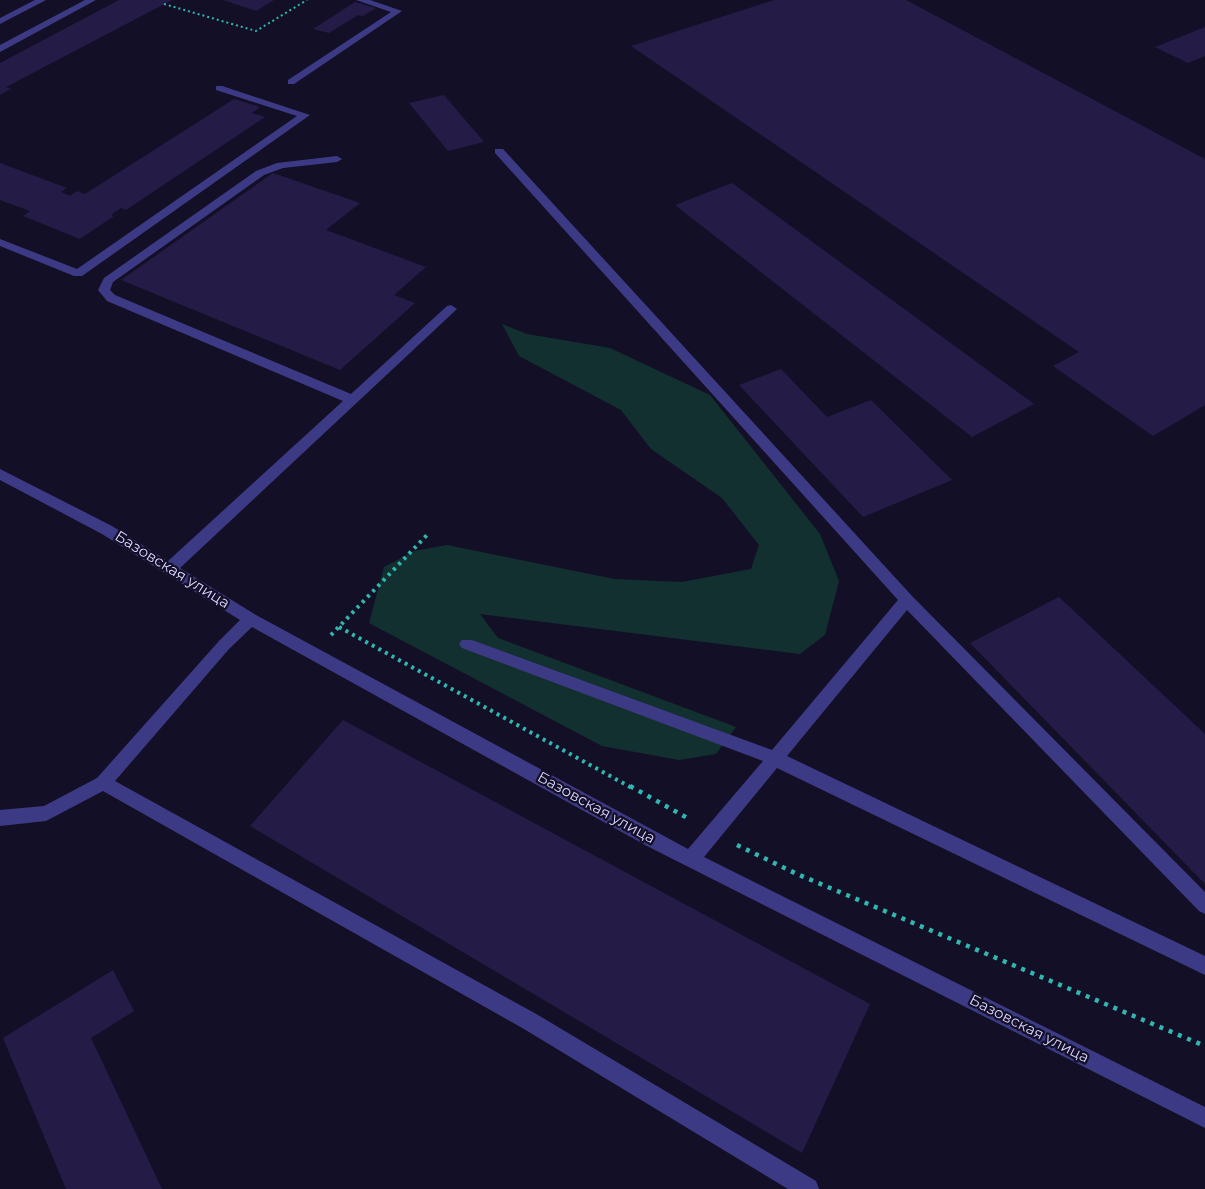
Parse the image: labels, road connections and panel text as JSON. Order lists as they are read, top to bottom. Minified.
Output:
{"streets":{"street":["Базовская улица"]}}
